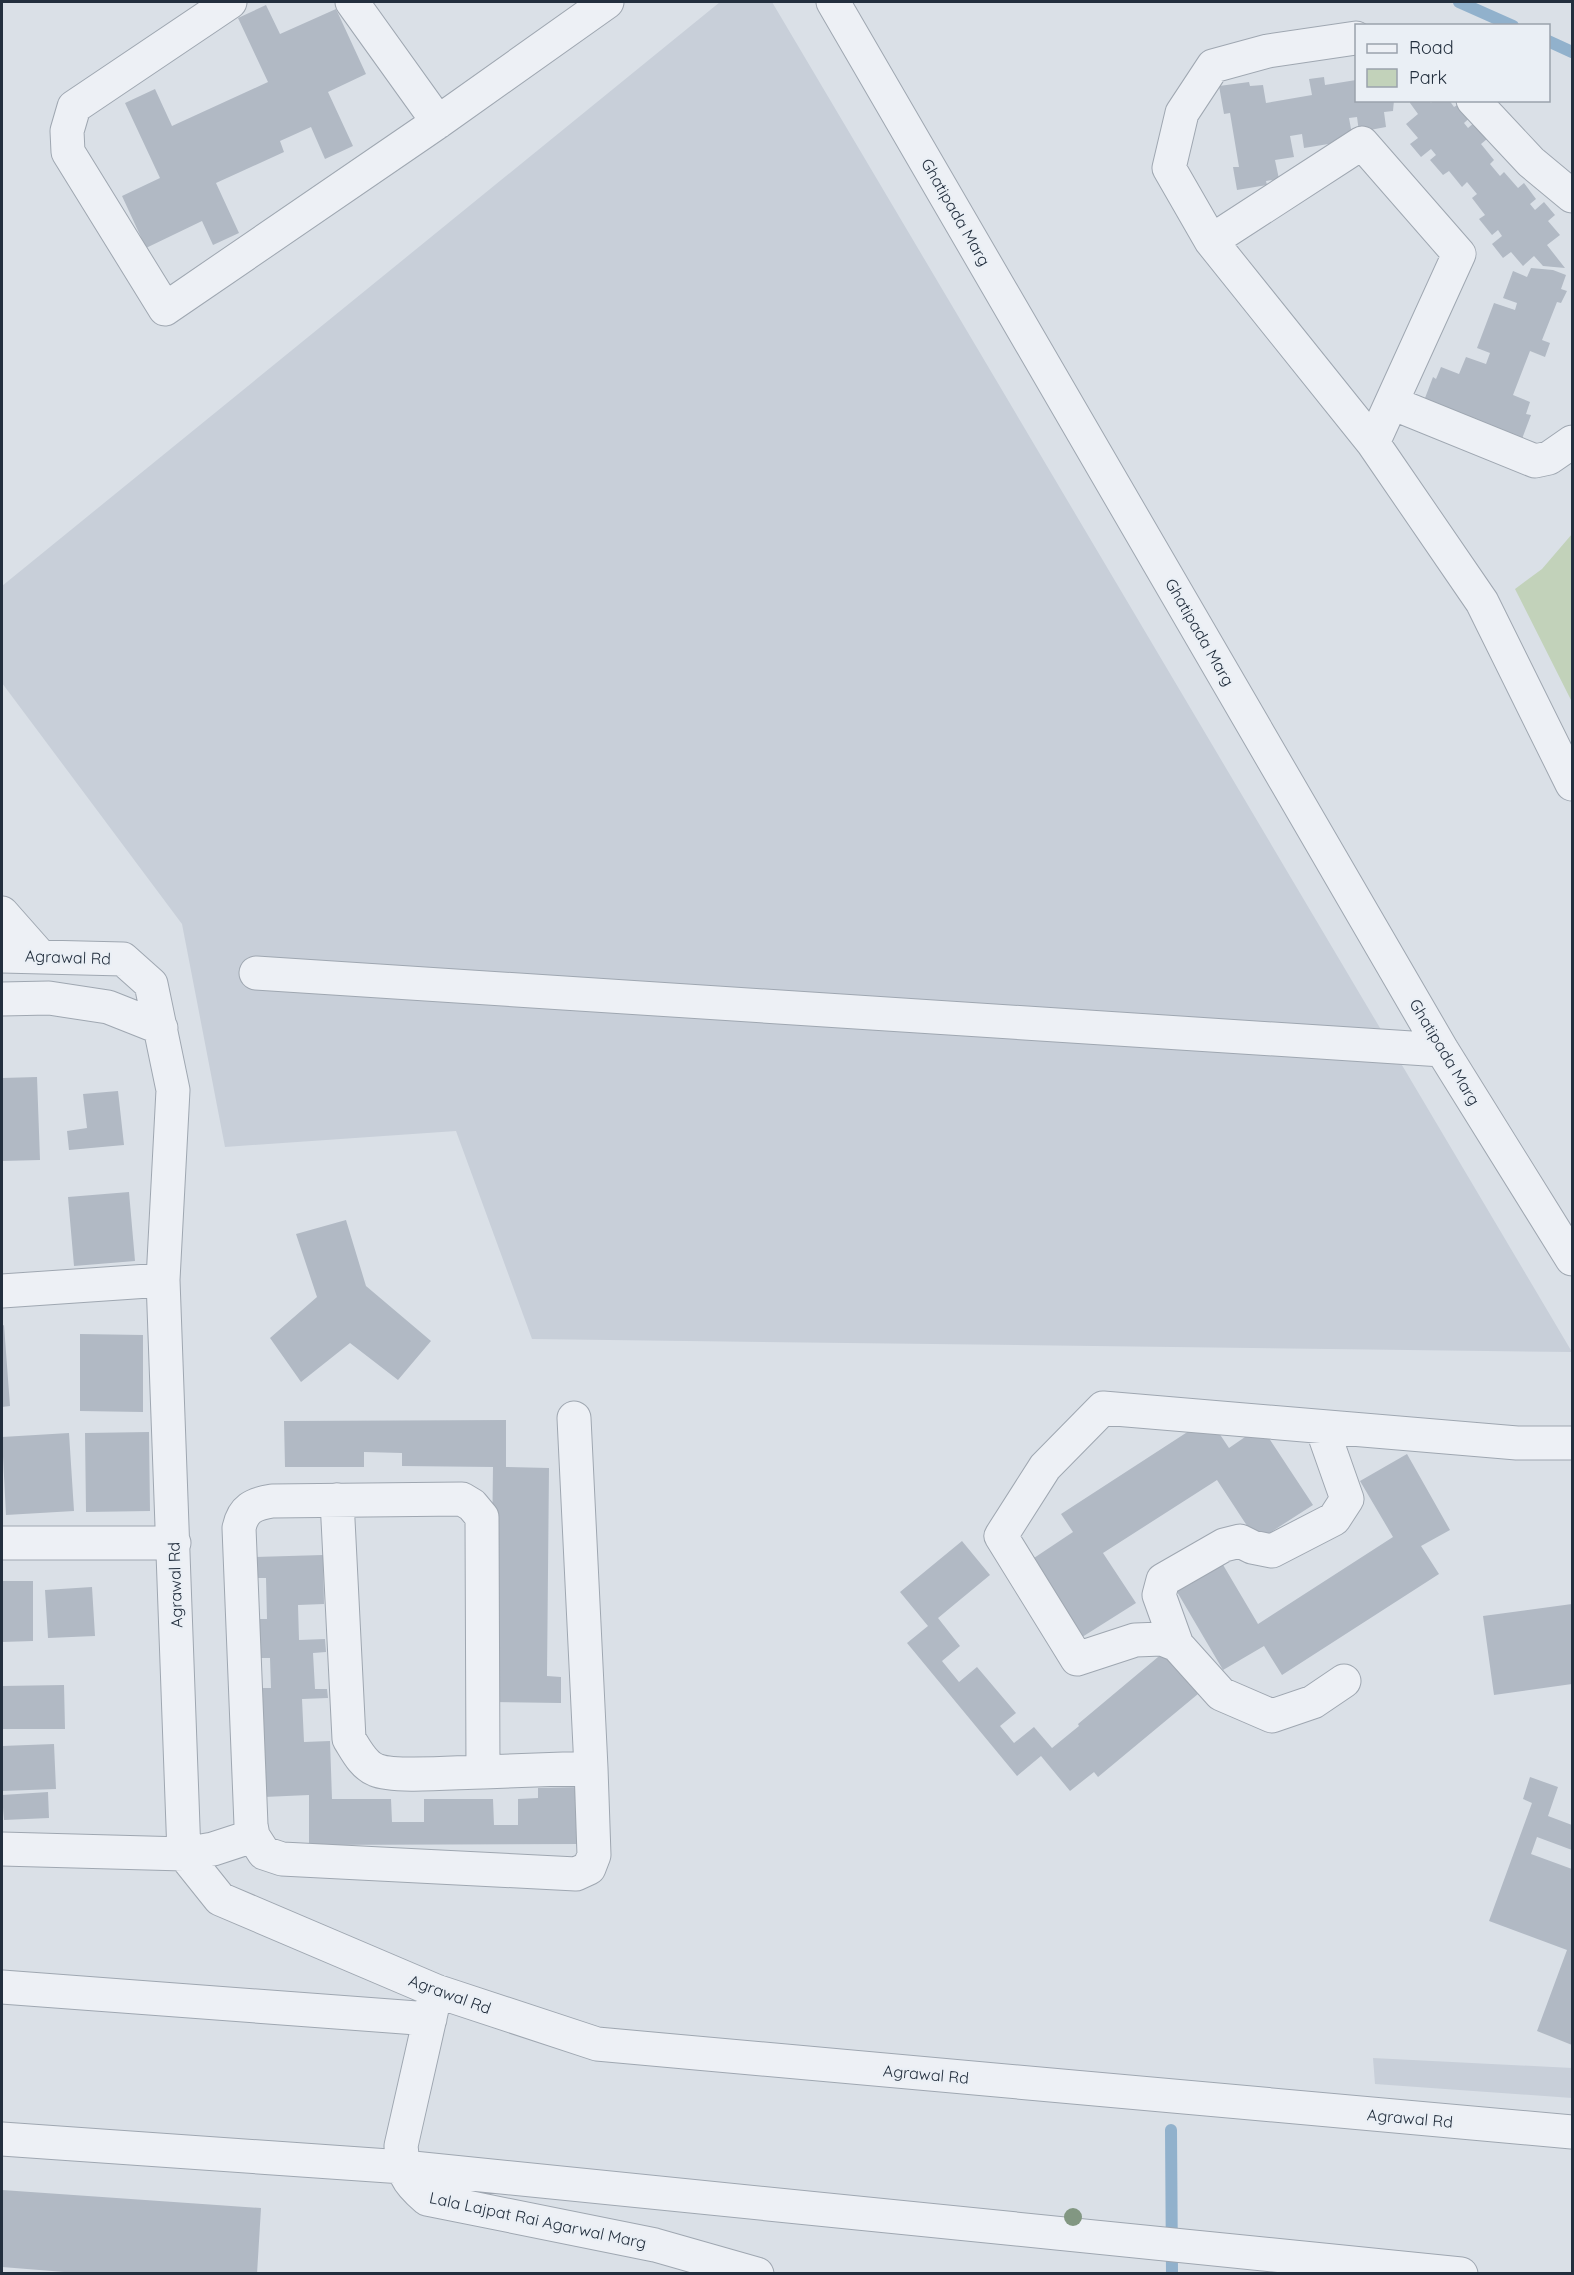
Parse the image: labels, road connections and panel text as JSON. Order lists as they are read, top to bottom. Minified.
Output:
{"streets":{"street":["Ghatipada Marg","Agrawal Rd","Lala Lajpat Rai Agarwal Marg"]},"legend":["Road","Park"]}
